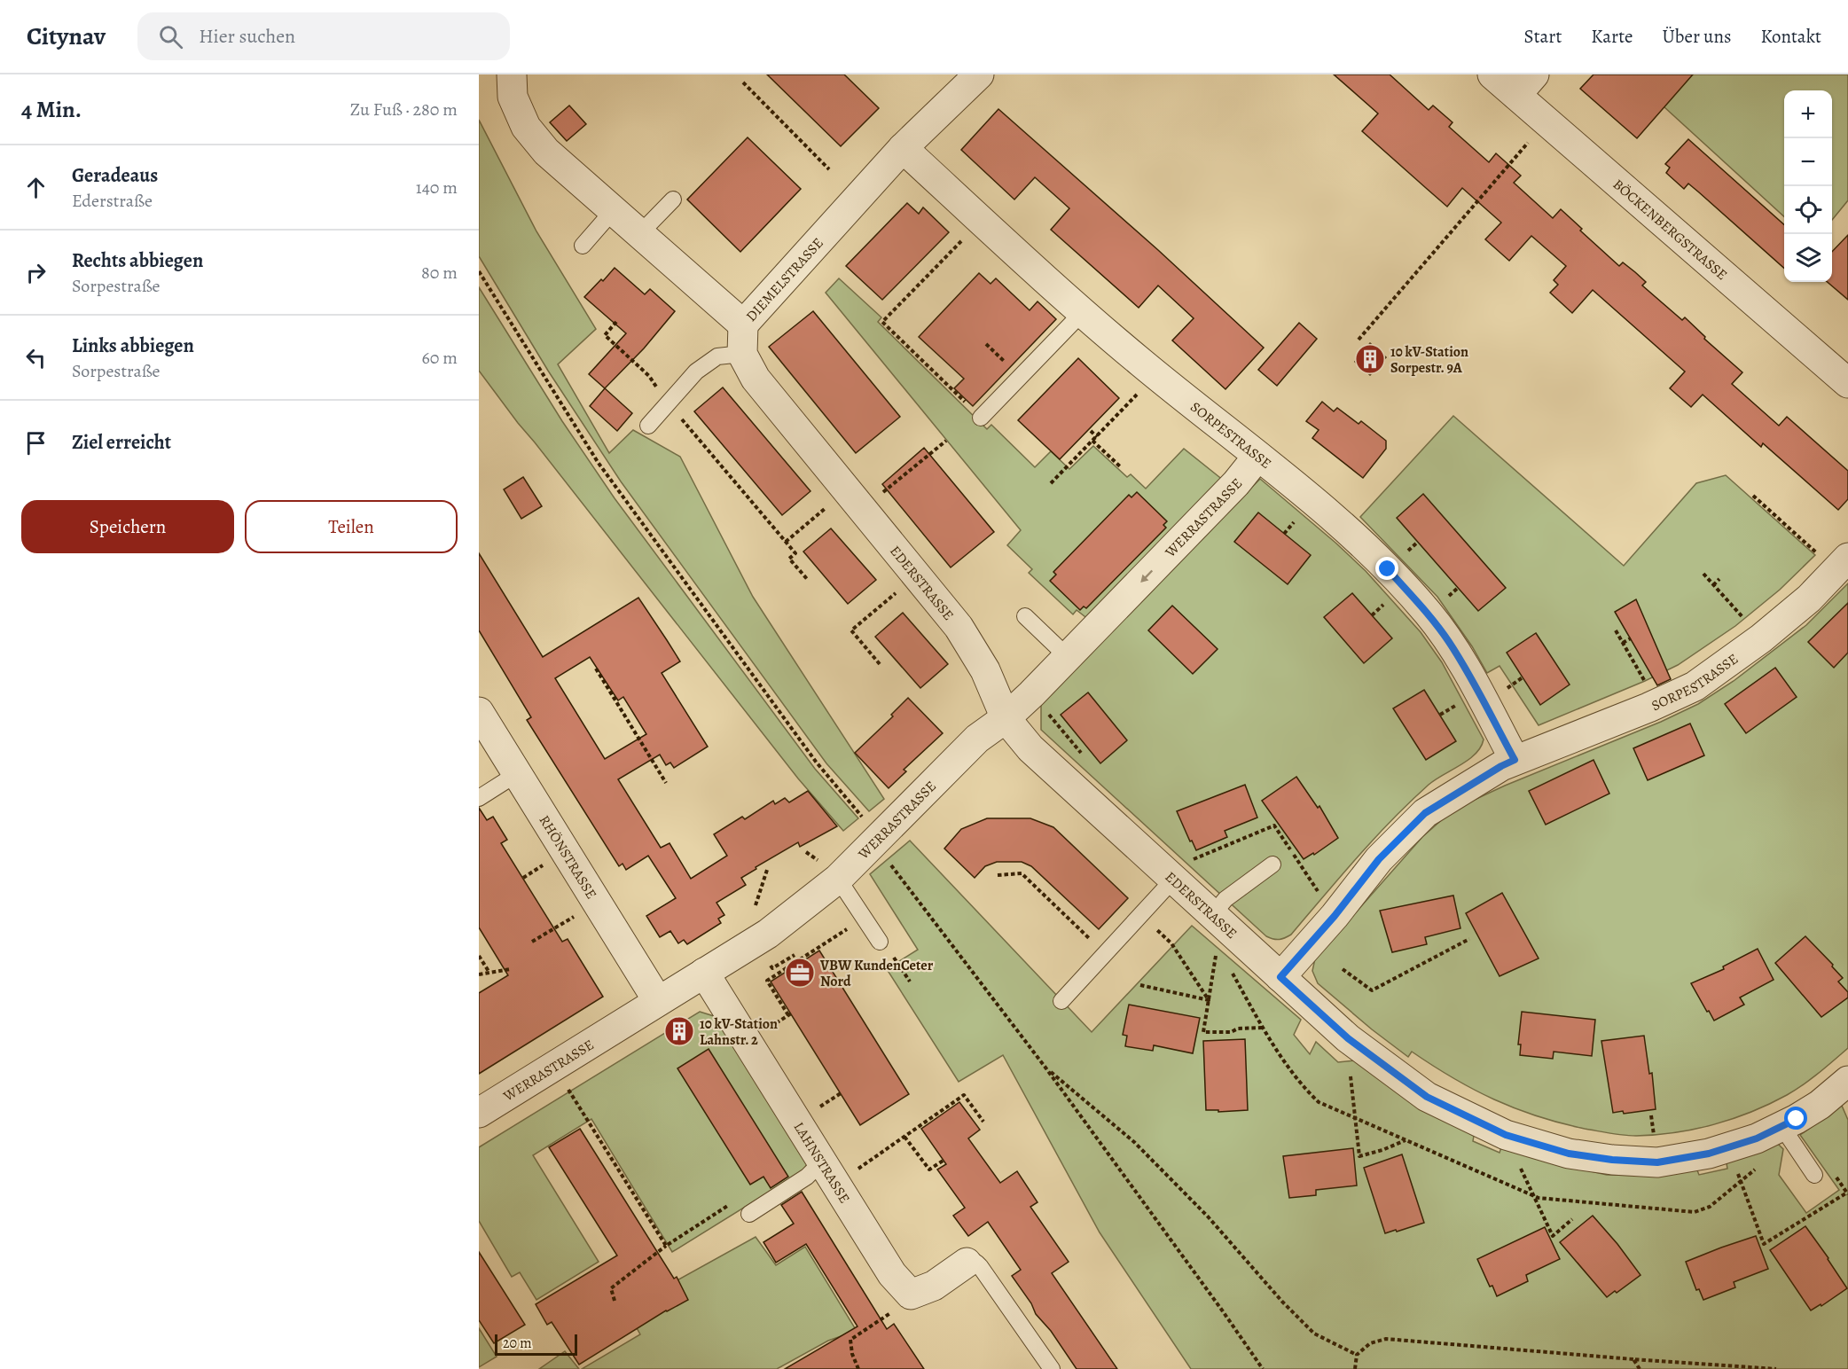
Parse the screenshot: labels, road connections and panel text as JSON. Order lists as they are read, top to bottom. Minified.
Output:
{"streets":{"street":["BÖCKENBERGSTRASSE","DIEMELSTRASSE","SORPESTRASSE","WERRASTRASSE","EDERSTRASSE","RHÖNSTRASSE","LAHNSTRASSE"]},"crossings":[["DIEMELSTRASSE","SORPESTRASSE"],["DIEMELSTRASSE","EDERSTRASSE"],["SORPESTRASSE","WERRASTRASSE"],["SORPESTRASSE","EDERSTRASSE"],["WERRASTRASSE","EDERSTRASSE"],["WERRASTRASSE","RHÖNSTRASSE"],["WERRASTRASSE","LAHNSTRASSE"]],"places":{"building":["10 kV-Station Sorpestr. 9A","10 kV-Station Lahnstr. 2"],"office":["VBW KundenCeter Nord"]},"scale_bar":"20 m","page":{"header":"Citynav","search":"Hier suchen","nav":["Start","Karte","Über uns","Kontakt"],"heading":["4 Min.","Zu Fuß · 280 m"],"map_buttons":["+","−"],"list":[["Geradeaus","Ederstraße","140 m"],["Rechts abbiegen","Sorpestraße","80 m"],["Links abbiegen","Sorpestraße","60 m"],"Ziel erreicht"],"buttons":["Speichern","Teilen"],"scale":"20 m"}}
